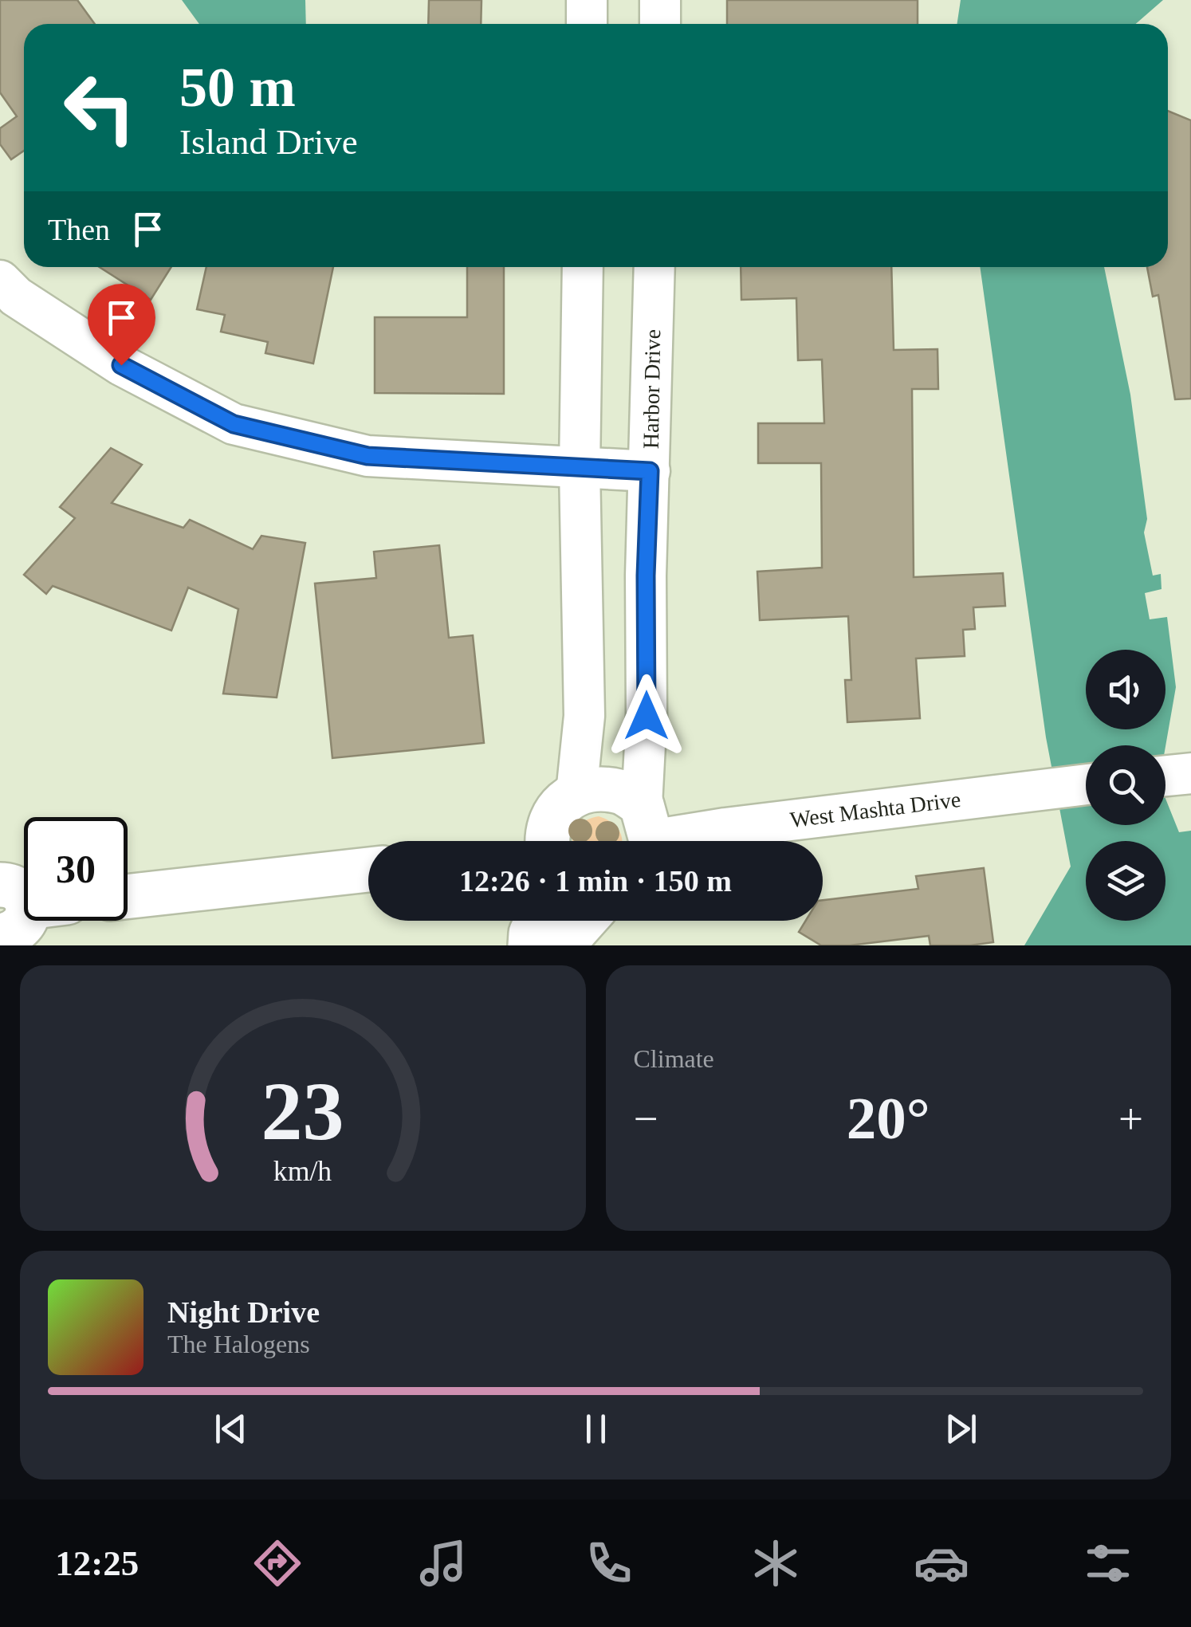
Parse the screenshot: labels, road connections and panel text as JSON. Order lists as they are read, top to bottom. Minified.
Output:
{"streets":{"street":["Harbor Drive","West Mashta Drive"]},"crossings":[["Harbor Drive","West Mashta Drive"]],"page":{"turn":["50 m","Island Drive"],"then":"Then","limit":"30","trip":"12:26 · 1 min · 150 m","tile":"Climate","heat":["−","20°","+"],"song":["Night Drive","The Halogens"],"tabs":"12:25","gauge":["23","km/h"]}}
